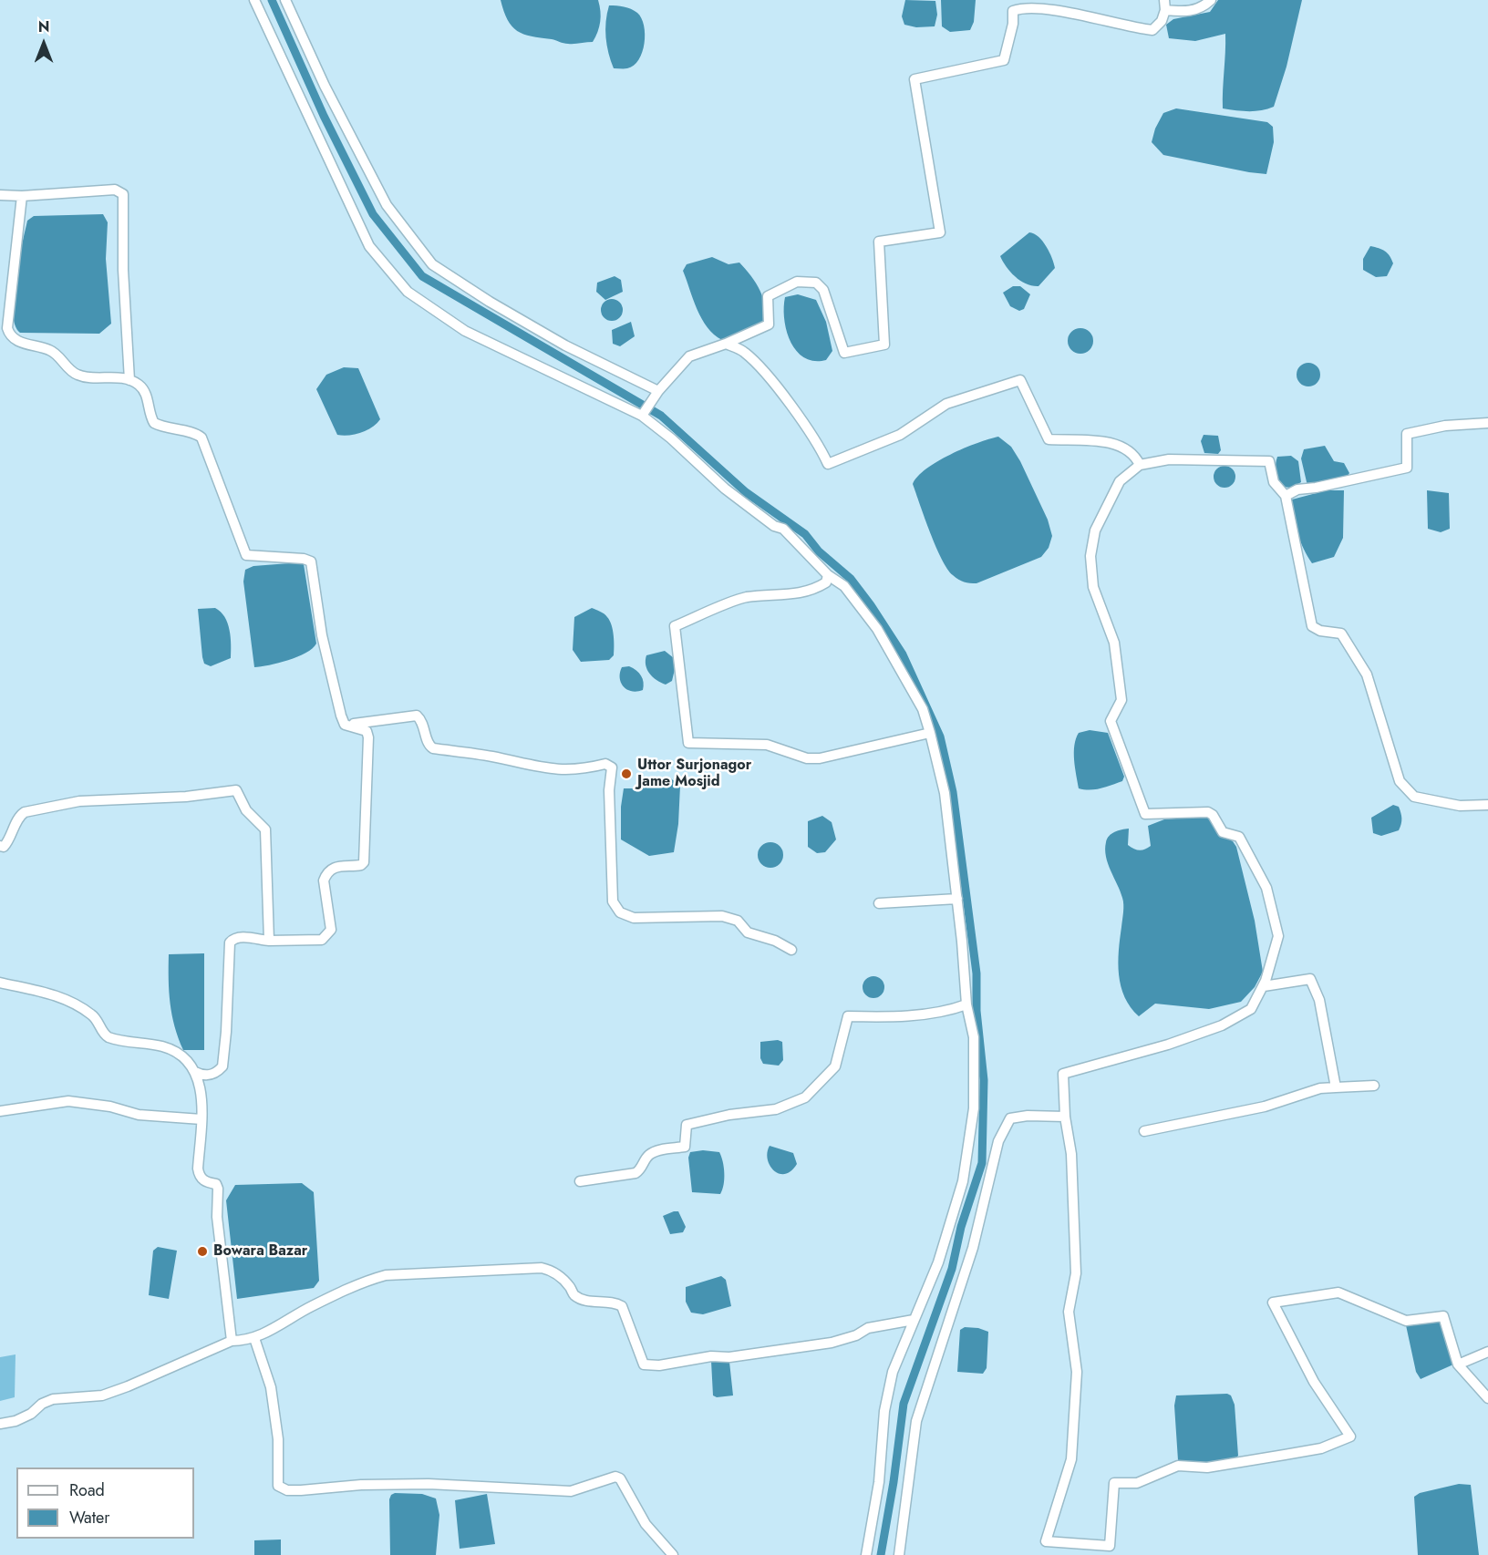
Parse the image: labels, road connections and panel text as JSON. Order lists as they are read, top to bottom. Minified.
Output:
{"places":["Uttor Surjonagor Jame Mosjid","Bowara Bazar"],"legend":["Road","Water"],"north":"top"}
